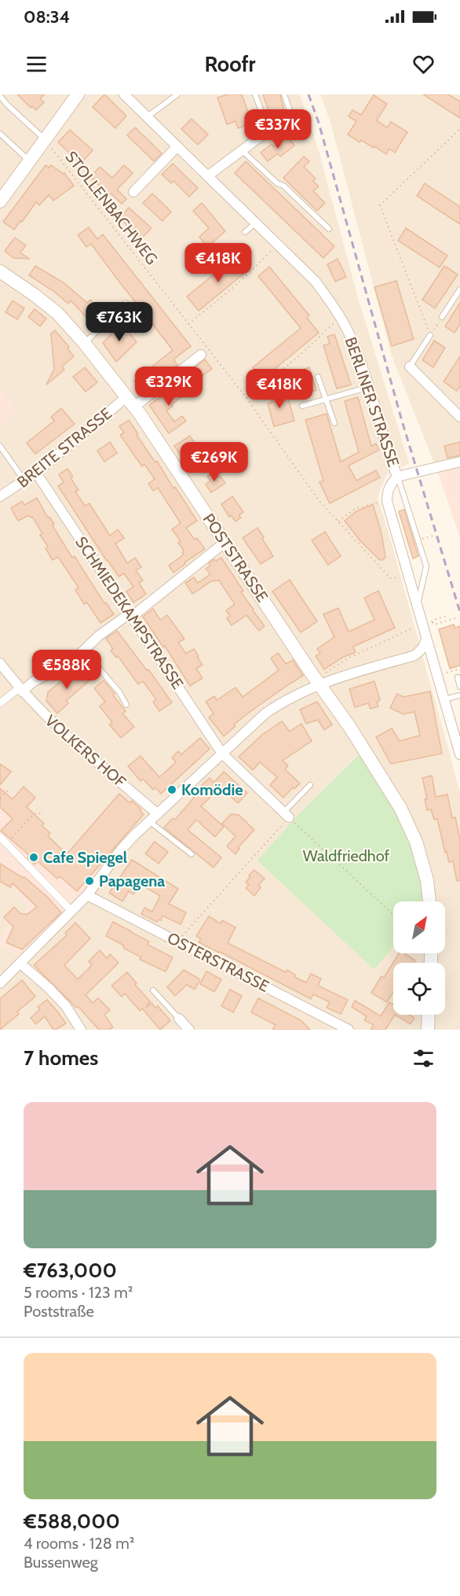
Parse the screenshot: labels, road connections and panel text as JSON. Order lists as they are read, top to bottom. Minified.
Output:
{"streets":{"main road":["POSTSTRASSE"],"street":["BERLINER STRASSE","BREITE STRASSE","SCHMIEDEKAMPSTRASSE","VOLKERS HOF","OSTERSTRASSE"],"path":["STOLLENBACHWEG"]},"crossings":[["BREITE STRASSE","POSTSTRASSE"],["BREITE STRASSE","SCHMIEDEKAMPSTRASSE"]],"parks":["Waldfriedhof"],"places":["Komödie","Cafe Spiegel","Papagena"],"north":"top right","page":{"status":"08:34","header":"Roofr","price":["€337K","€418K","€763K","€329K","€418K","€269K","€588K"],"heading":"7 homes","list":[{"name":"€763,000","note":"5 rooms · 123 m² · Poststraße"},{"name":"€588,000","note":"4 rooms · 128 m² · Bussenweg"}]}}
